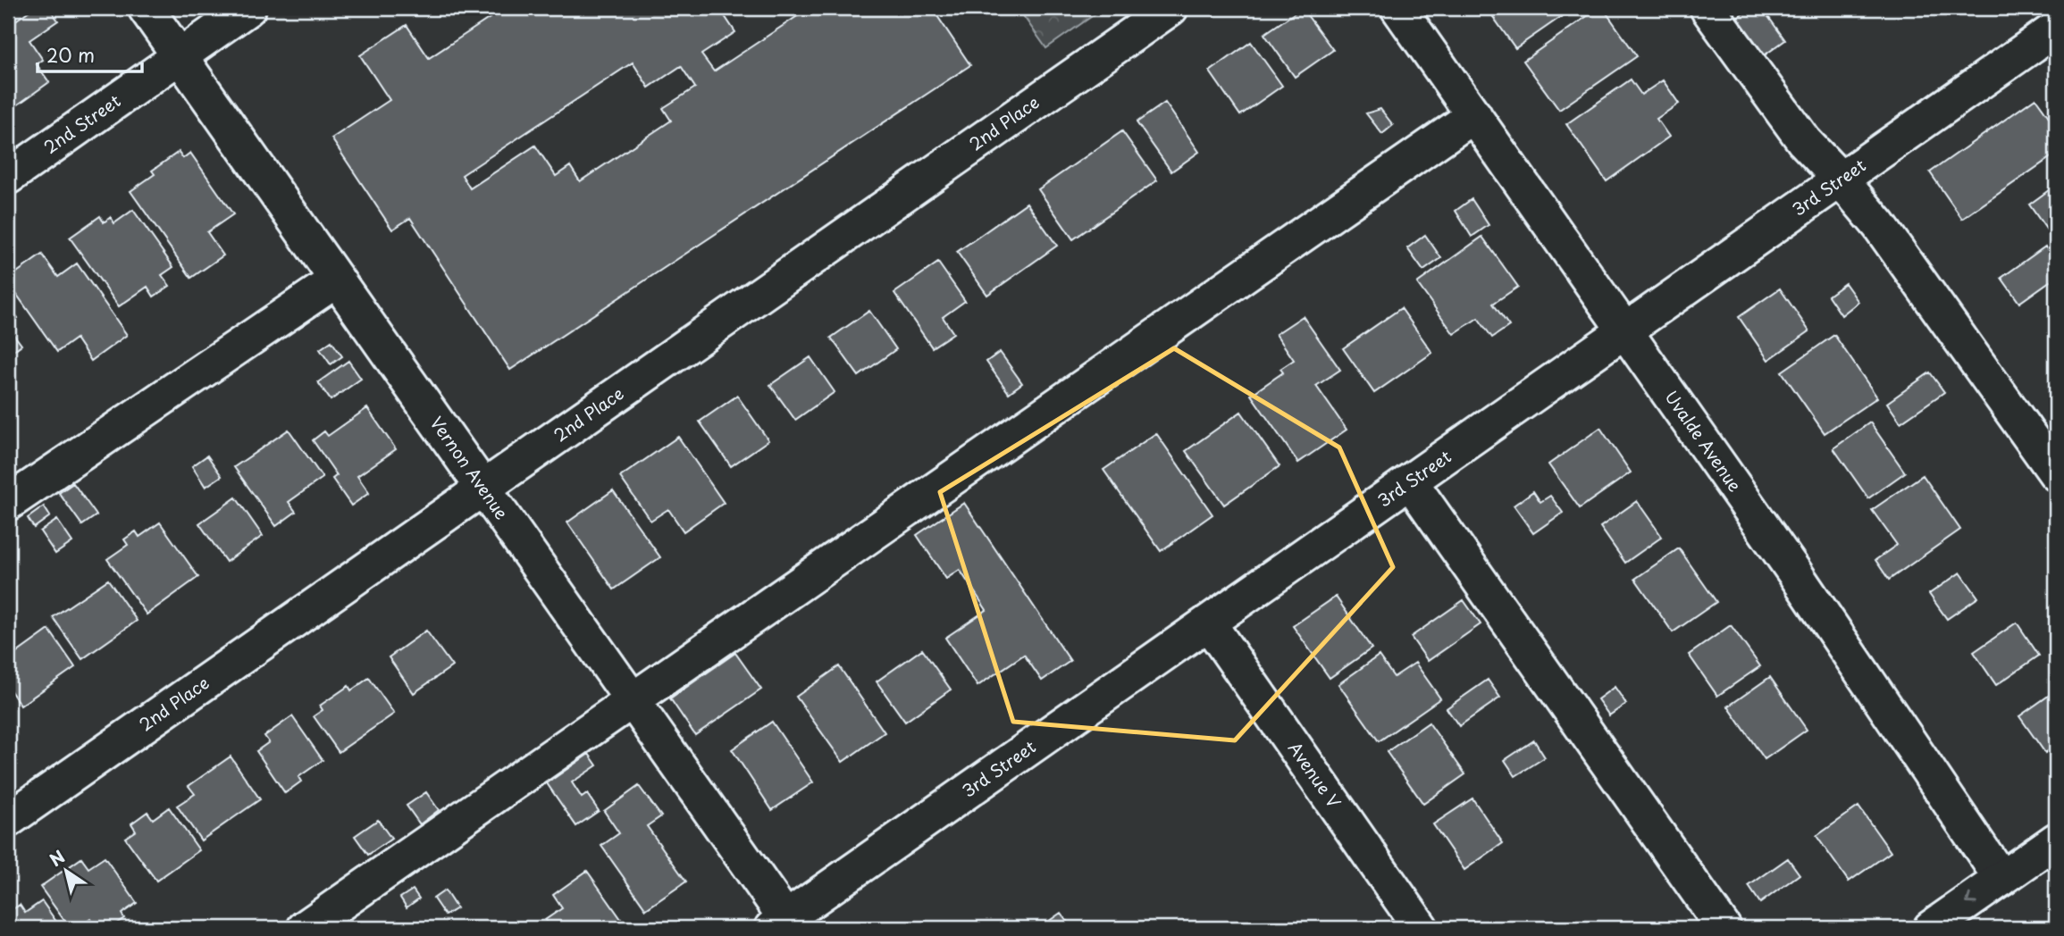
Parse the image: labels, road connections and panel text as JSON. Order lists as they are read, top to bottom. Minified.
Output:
{"streets":{"street":["2nd Place","2nd Street","3rd Street","Uvalde Avenue","Vernon Avenue","Avenue V"]},"crossings":[["2nd Place","Vernon Avenue"],["2nd Street","Vernon Avenue"],["3rd Street","Uvalde Avenue"],["3rd Street","Vernon Avenue"],["3rd Street","Avenue V"]],"scale_bar":"20 m","north":"top left"}
